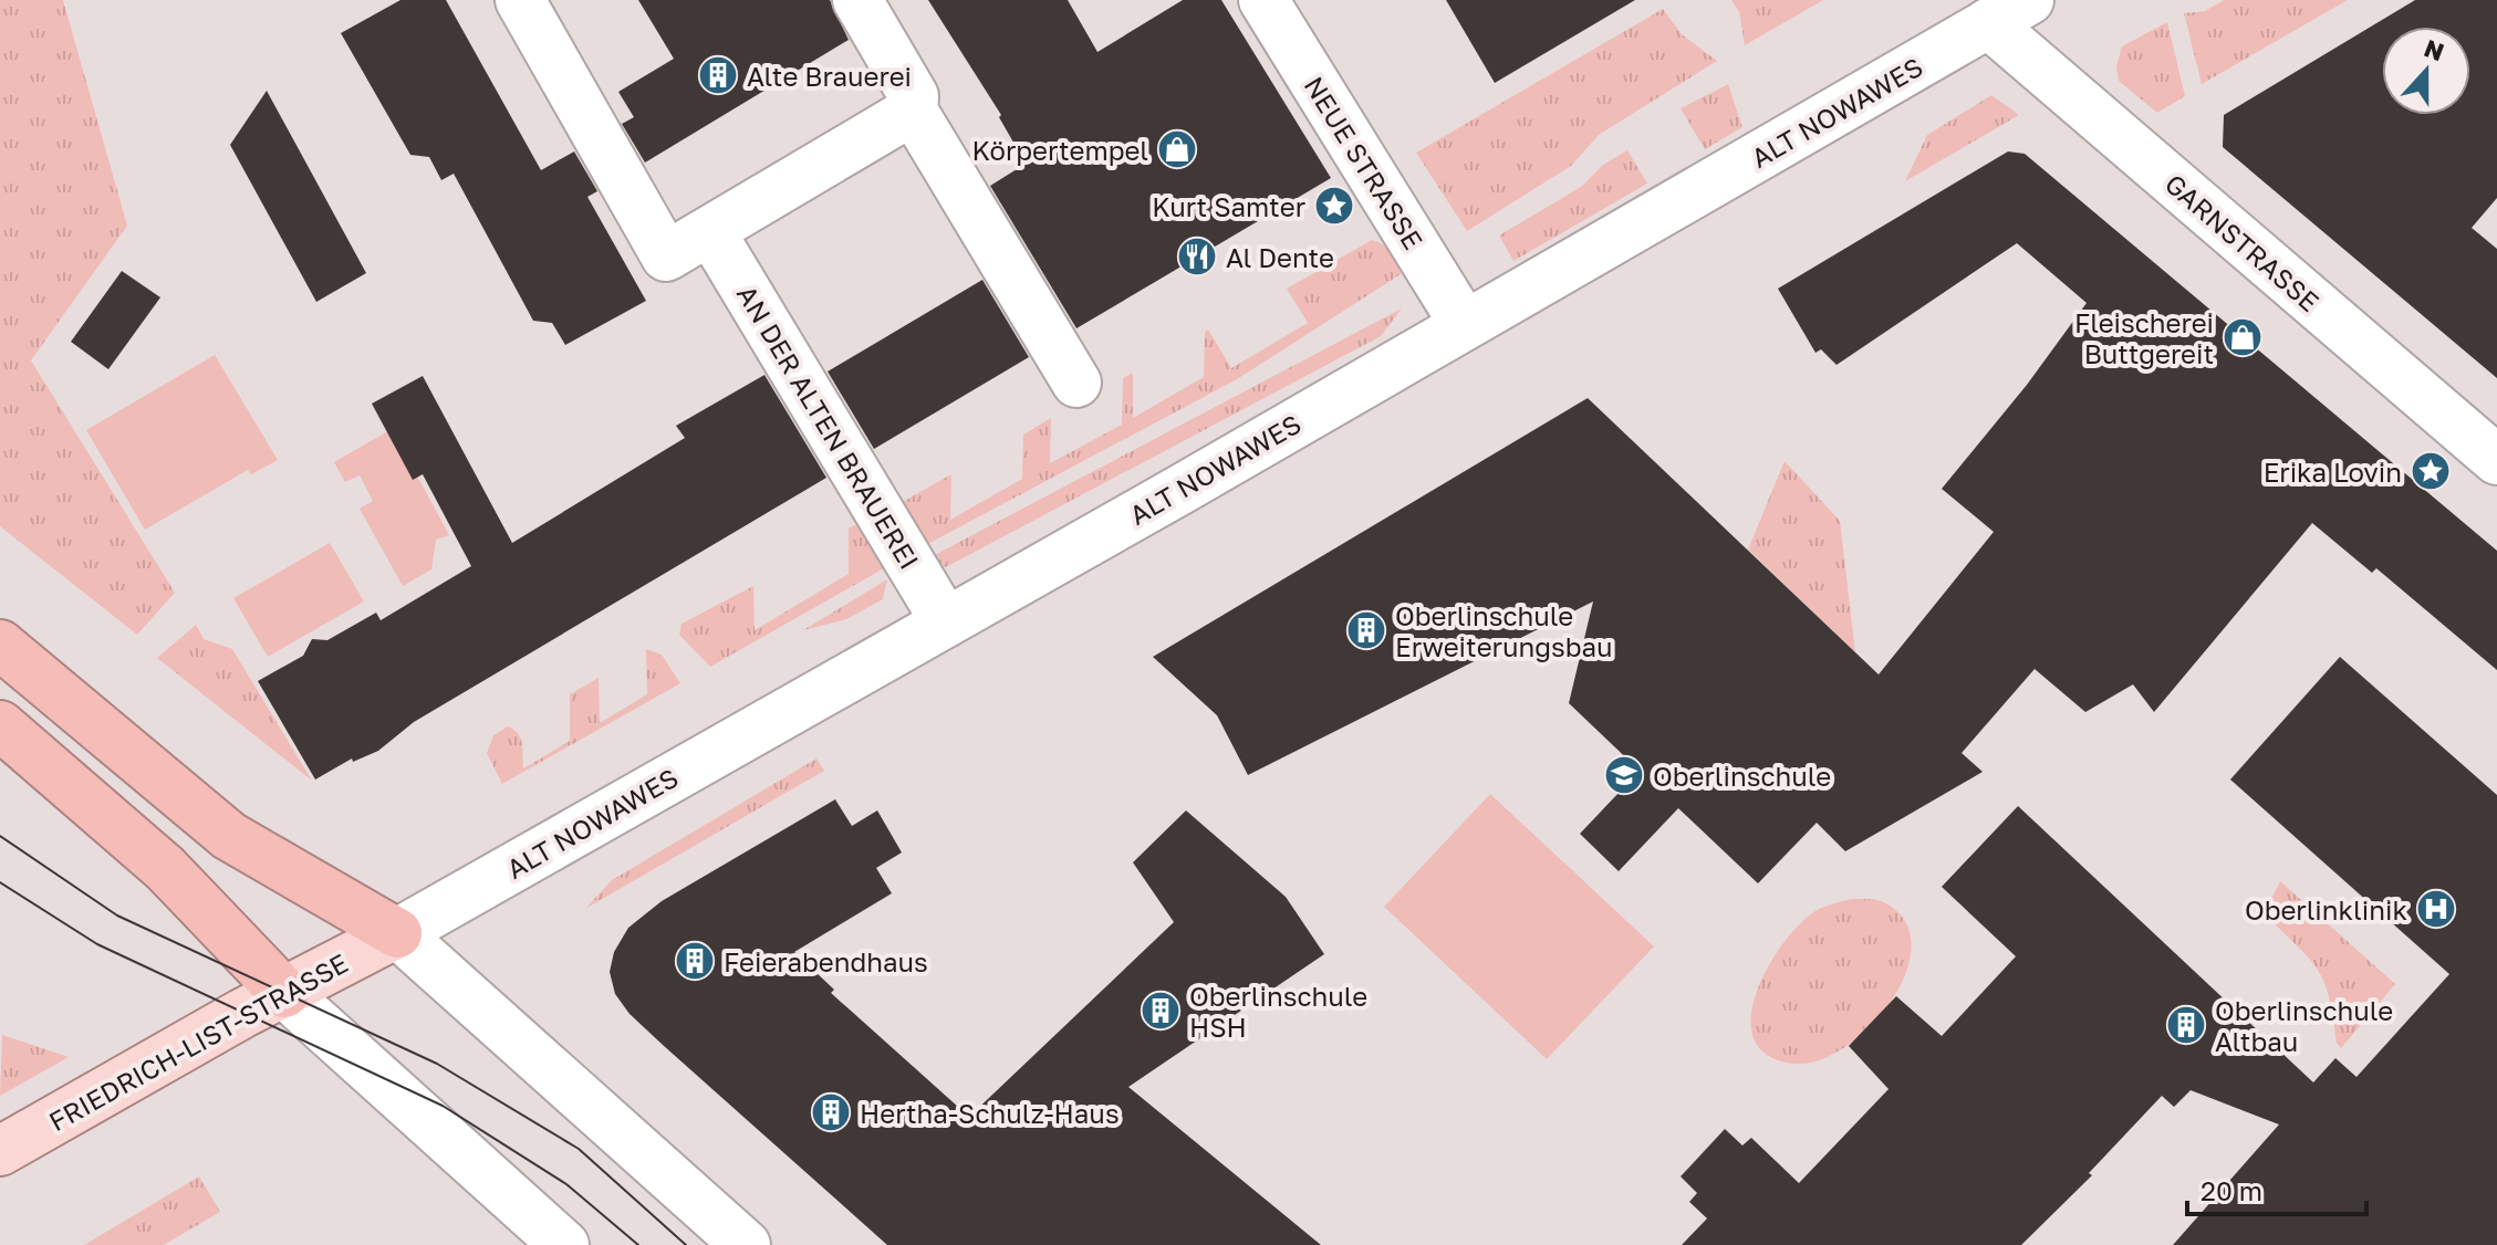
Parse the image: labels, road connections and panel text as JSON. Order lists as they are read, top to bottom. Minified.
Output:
{"streets":{"main road":["FRIEDRICH-LIST-STRASSE"],"street":["ALT NOWAWES","NEUE STRASSE","GARNSTRASSE","AN DER ALTEN BRAUEREI"]},"crossings":[["ALT NOWAWES","NEUE STRASSE"],["ALT NOWAWES","GARNSTRASSE"],["ALT NOWAWES","AN DER ALTEN BRAUEREI"],["ALT NOWAWES","FRIEDRICH-LIST-STRASSE"]],"places":{"building":["Alte Brauerei","Oberlinschule Erweiterungsbau","Feierabendhaus","Oberlinschule HSH","Oberlinschule Altbau","Hertha-Schulz-Haus"],"shop":["Körpertempel","Fleischerei Buttgereit"],"place":["Kurt Samter","Erika Lovin"],"restaurant":["Al Dente"],"school or university":["Oberlinschule"],"hospital":["Oberlinklinik"]},"scale_bar":"20 m","north":"top"}
